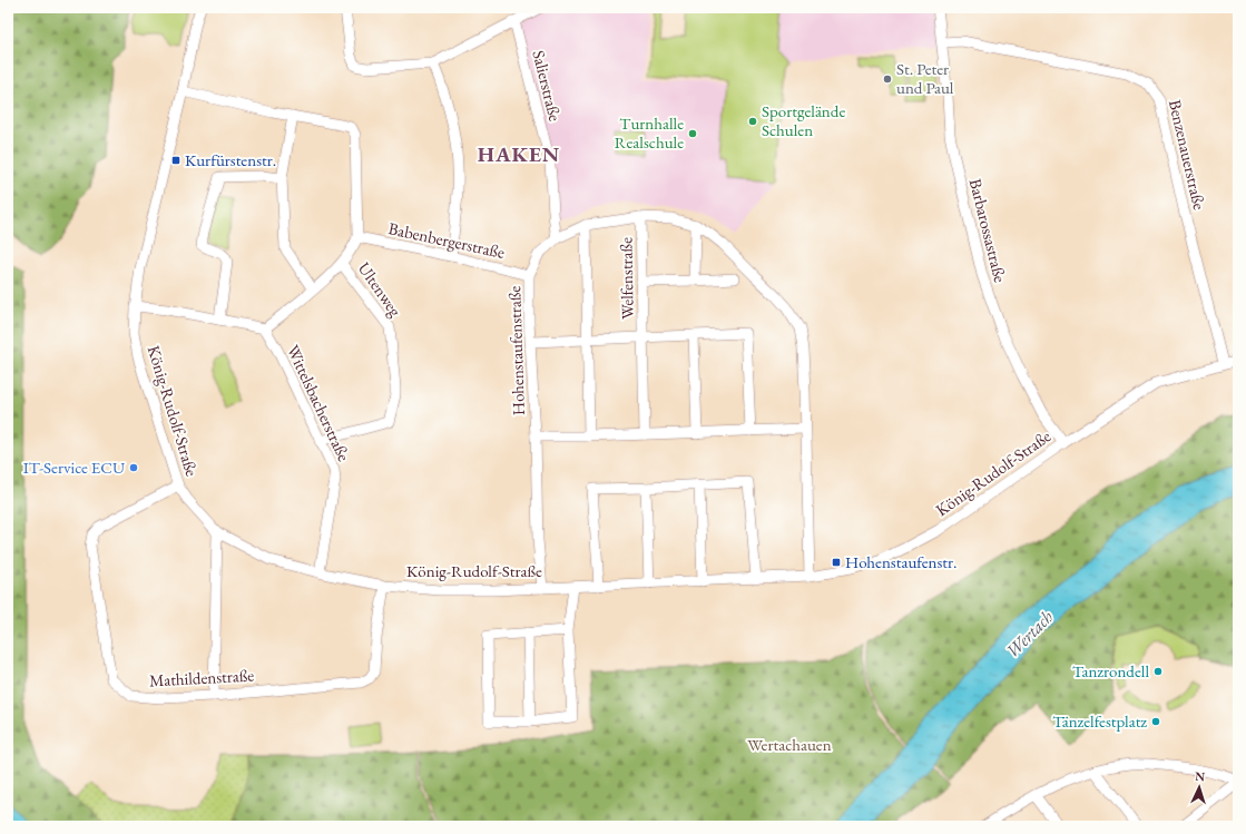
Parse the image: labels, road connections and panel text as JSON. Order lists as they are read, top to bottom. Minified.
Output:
{"streets":{"street":["Salierstraße","Benzenauerstraße","Barbarossastraße","Babenbergerstraße","Welfenstraße","Ultenweg","Hohenstaufenstraße","Wittelsbacherstraße","König-Rudolf-Straße","Mathildenstraße"]},"crossings":[["Salierstraße","Hohenstaufenstraße"],["Benzenauerstraße","Barbarossastraße"],["Benzenauerstraße","König-Rudolf-Straße"],["Barbarossastraße","König-Rudolf-Straße"],["Babenbergerstraße","Hohenstaufenstraße"],["Welfenstraße","Hohenstaufenstraße"],["Ultenweg","Wittelsbacherstraße"],["Hohenstaufenstraße","König-Rudolf-Straße"],["Wittelsbacherstraße","König-Rudolf-Straße"],["König-Rudolf-Straße","Mathildenstraße"]],"districts":["HAKEN"],"water":["Wertach"],"parks":["Wertachauen"],"places":{"other":["St. Peter und Paul","Sportgelände Schulen","Turnhalle Realschule","IT-Service ECU","Tanzrondell","Tänzelfestplatz"],"transit":["Kurfürstenstr.","Hohenstaufenstr."]},"north":"top"}
